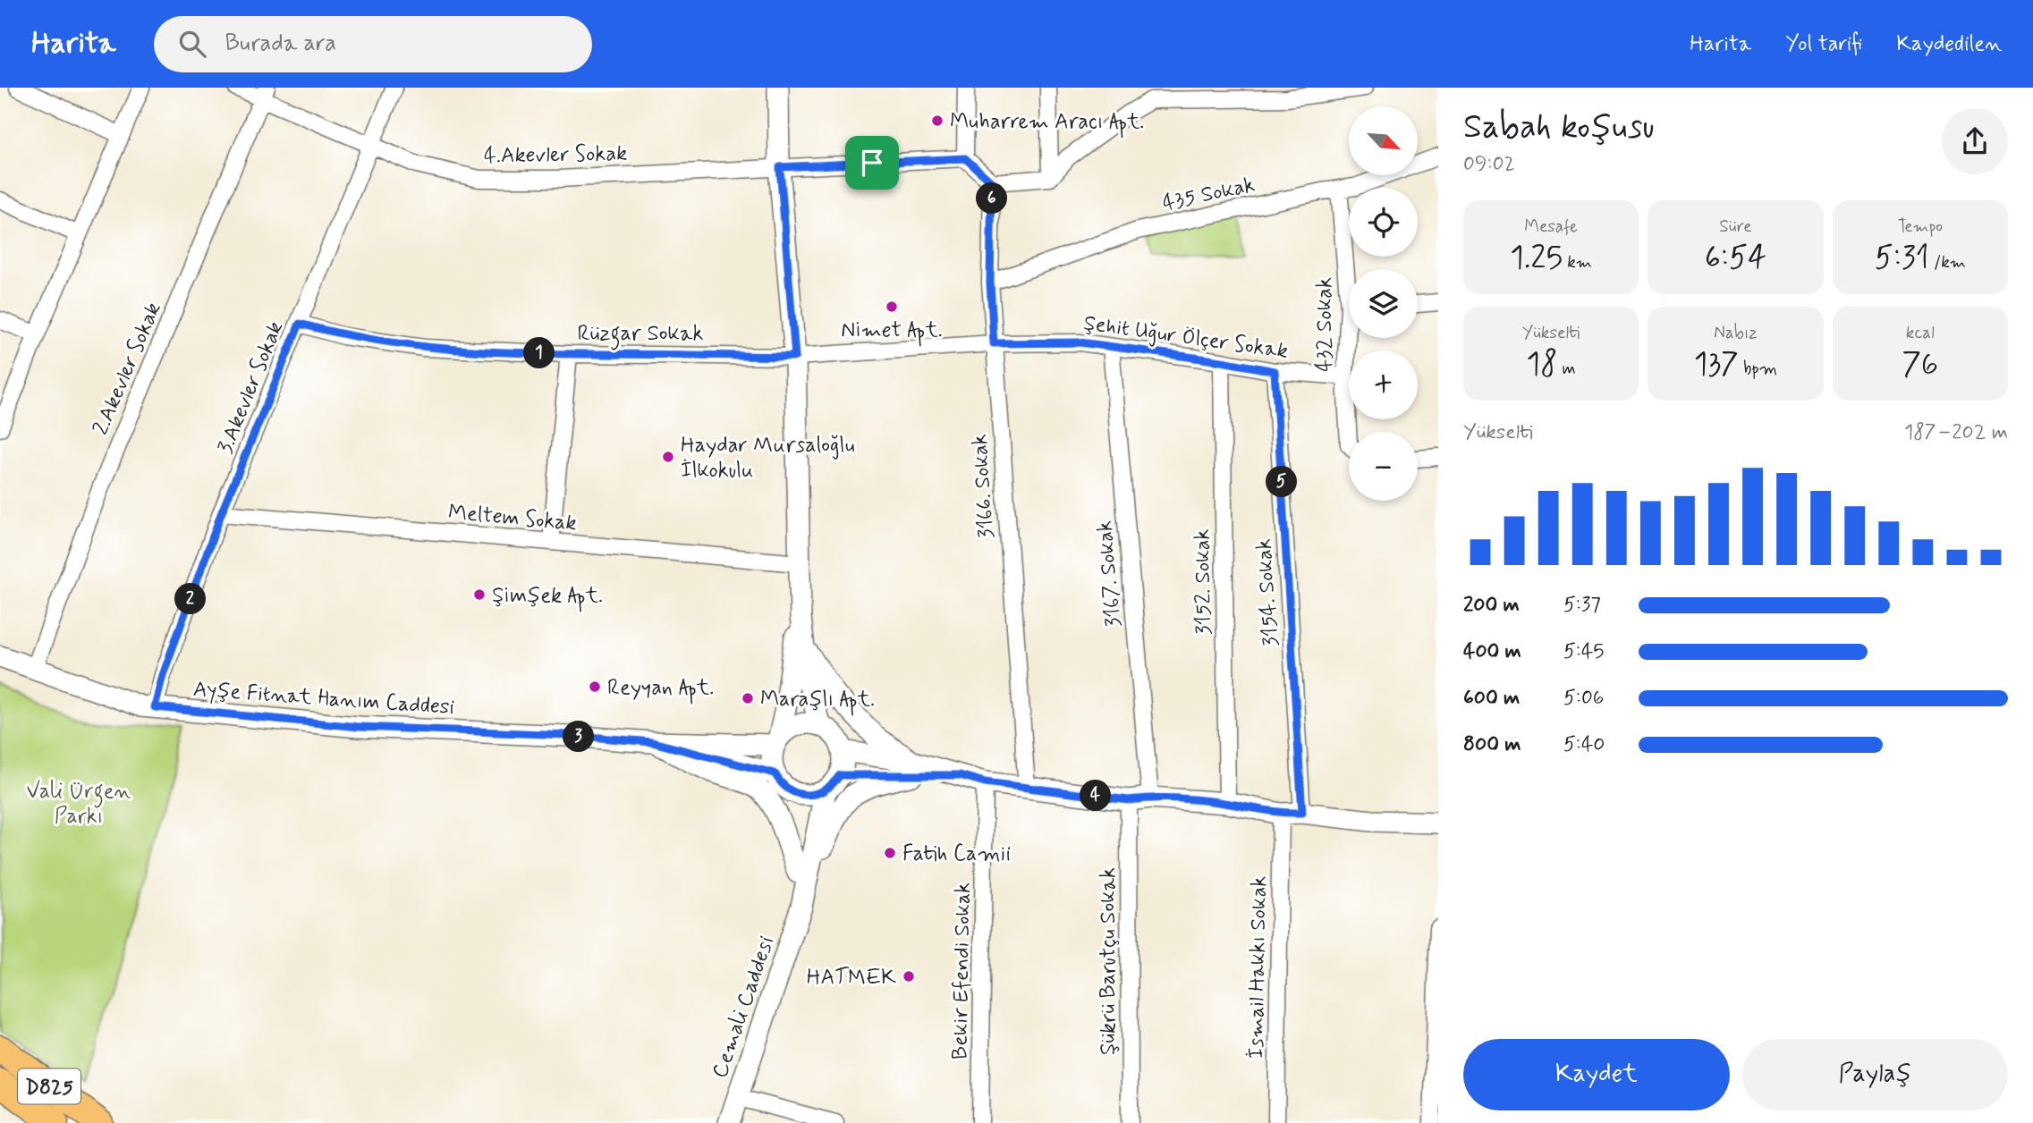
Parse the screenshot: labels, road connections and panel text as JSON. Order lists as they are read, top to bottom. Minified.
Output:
{"streets":{"main road":["D825"],"street":["4.Akevler Sokak","435 Sokak","432 Sokak","Rüzgar Sokak","Şehit Uğur Ölçer Sokak","2.Akevler Sokak","3.Akevler Sokak","3166. Sokak","Meltem Sokak","3167. Sokak","3152. Sokak","3154. Sokak","Ayşe Fitnat Hanım Caddesi","Şükrü Barutçu Sokak","İsmail Hakkı Sokak","Bekir Efendi Sokak","Cemali Caddesi"]},"crossings":[["4.Akevler Sokak","2.Akevler Sokak"],["4.Akevler Sokak","3.Akevler Sokak"],["435 Sokak","432 Sokak"],["435 Sokak","3166. Sokak"],["432 Sokak","Şehit Uğur Ölçer Sokak"],["Rüzgar Sokak","Şehit Uğur Ölçer Sokak"],["Rüzgar Sokak","3.Akevler Sokak"],["Şehit Uğur Ölçer Sokak","3166. Sokak"],["Şehit Uğur Ölçer Sokak","3167. Sokak"],["Şehit Uğur Ölçer Sokak","3152. Sokak"],["Şehit Uğur Ölçer Sokak","3154. Sokak"],["2.Akevler Sokak","Ayşe Fitnat Hanım Caddesi"],["3.Akevler Sokak","Meltem Sokak"],["3.Akevler Sokak","Ayşe Fitnat Hanım Caddesi"],["Ayşe Fitnat Hanım Caddesi","Cemali Caddesi"]],"parks":["Vali Ürgen Parkı"],"places":["Muharrem Aracı Apt.","Nimet Apt.","Haydar Mursaloğlu İlkokulu","Şimşek Apt.","Reyyan Apt.","Maraşlı Apt.","Fatih Camii","HATMEK"],"north":"bottom right","page":{"header":"Harita","search":"Burada ara","nav":["Harita","Yol tarifi","Kaydedilen"],"heading":["Sabah koşusu","09:02"],"map_buttons":["+","−"],"pins":["6","1","5","2","3","4"],"stats":[["Mesafe","1.25 km"],["Süre","6:54"],["Tempo","5:31 /km"],["Yükselti","18 m"],["Nabız","137 bpm"],["kcal","76"]],"chart":["Yükselti","187–202 m"],"list":[{"name":"200 m","note":"5:37"},{"name":"400 m","note":"5:45"},{"name":"600 m","note":"5:06"},{"name":"800 m","note":"5:40"}],"buttons":["Kaydet","Paylaş"]}}
